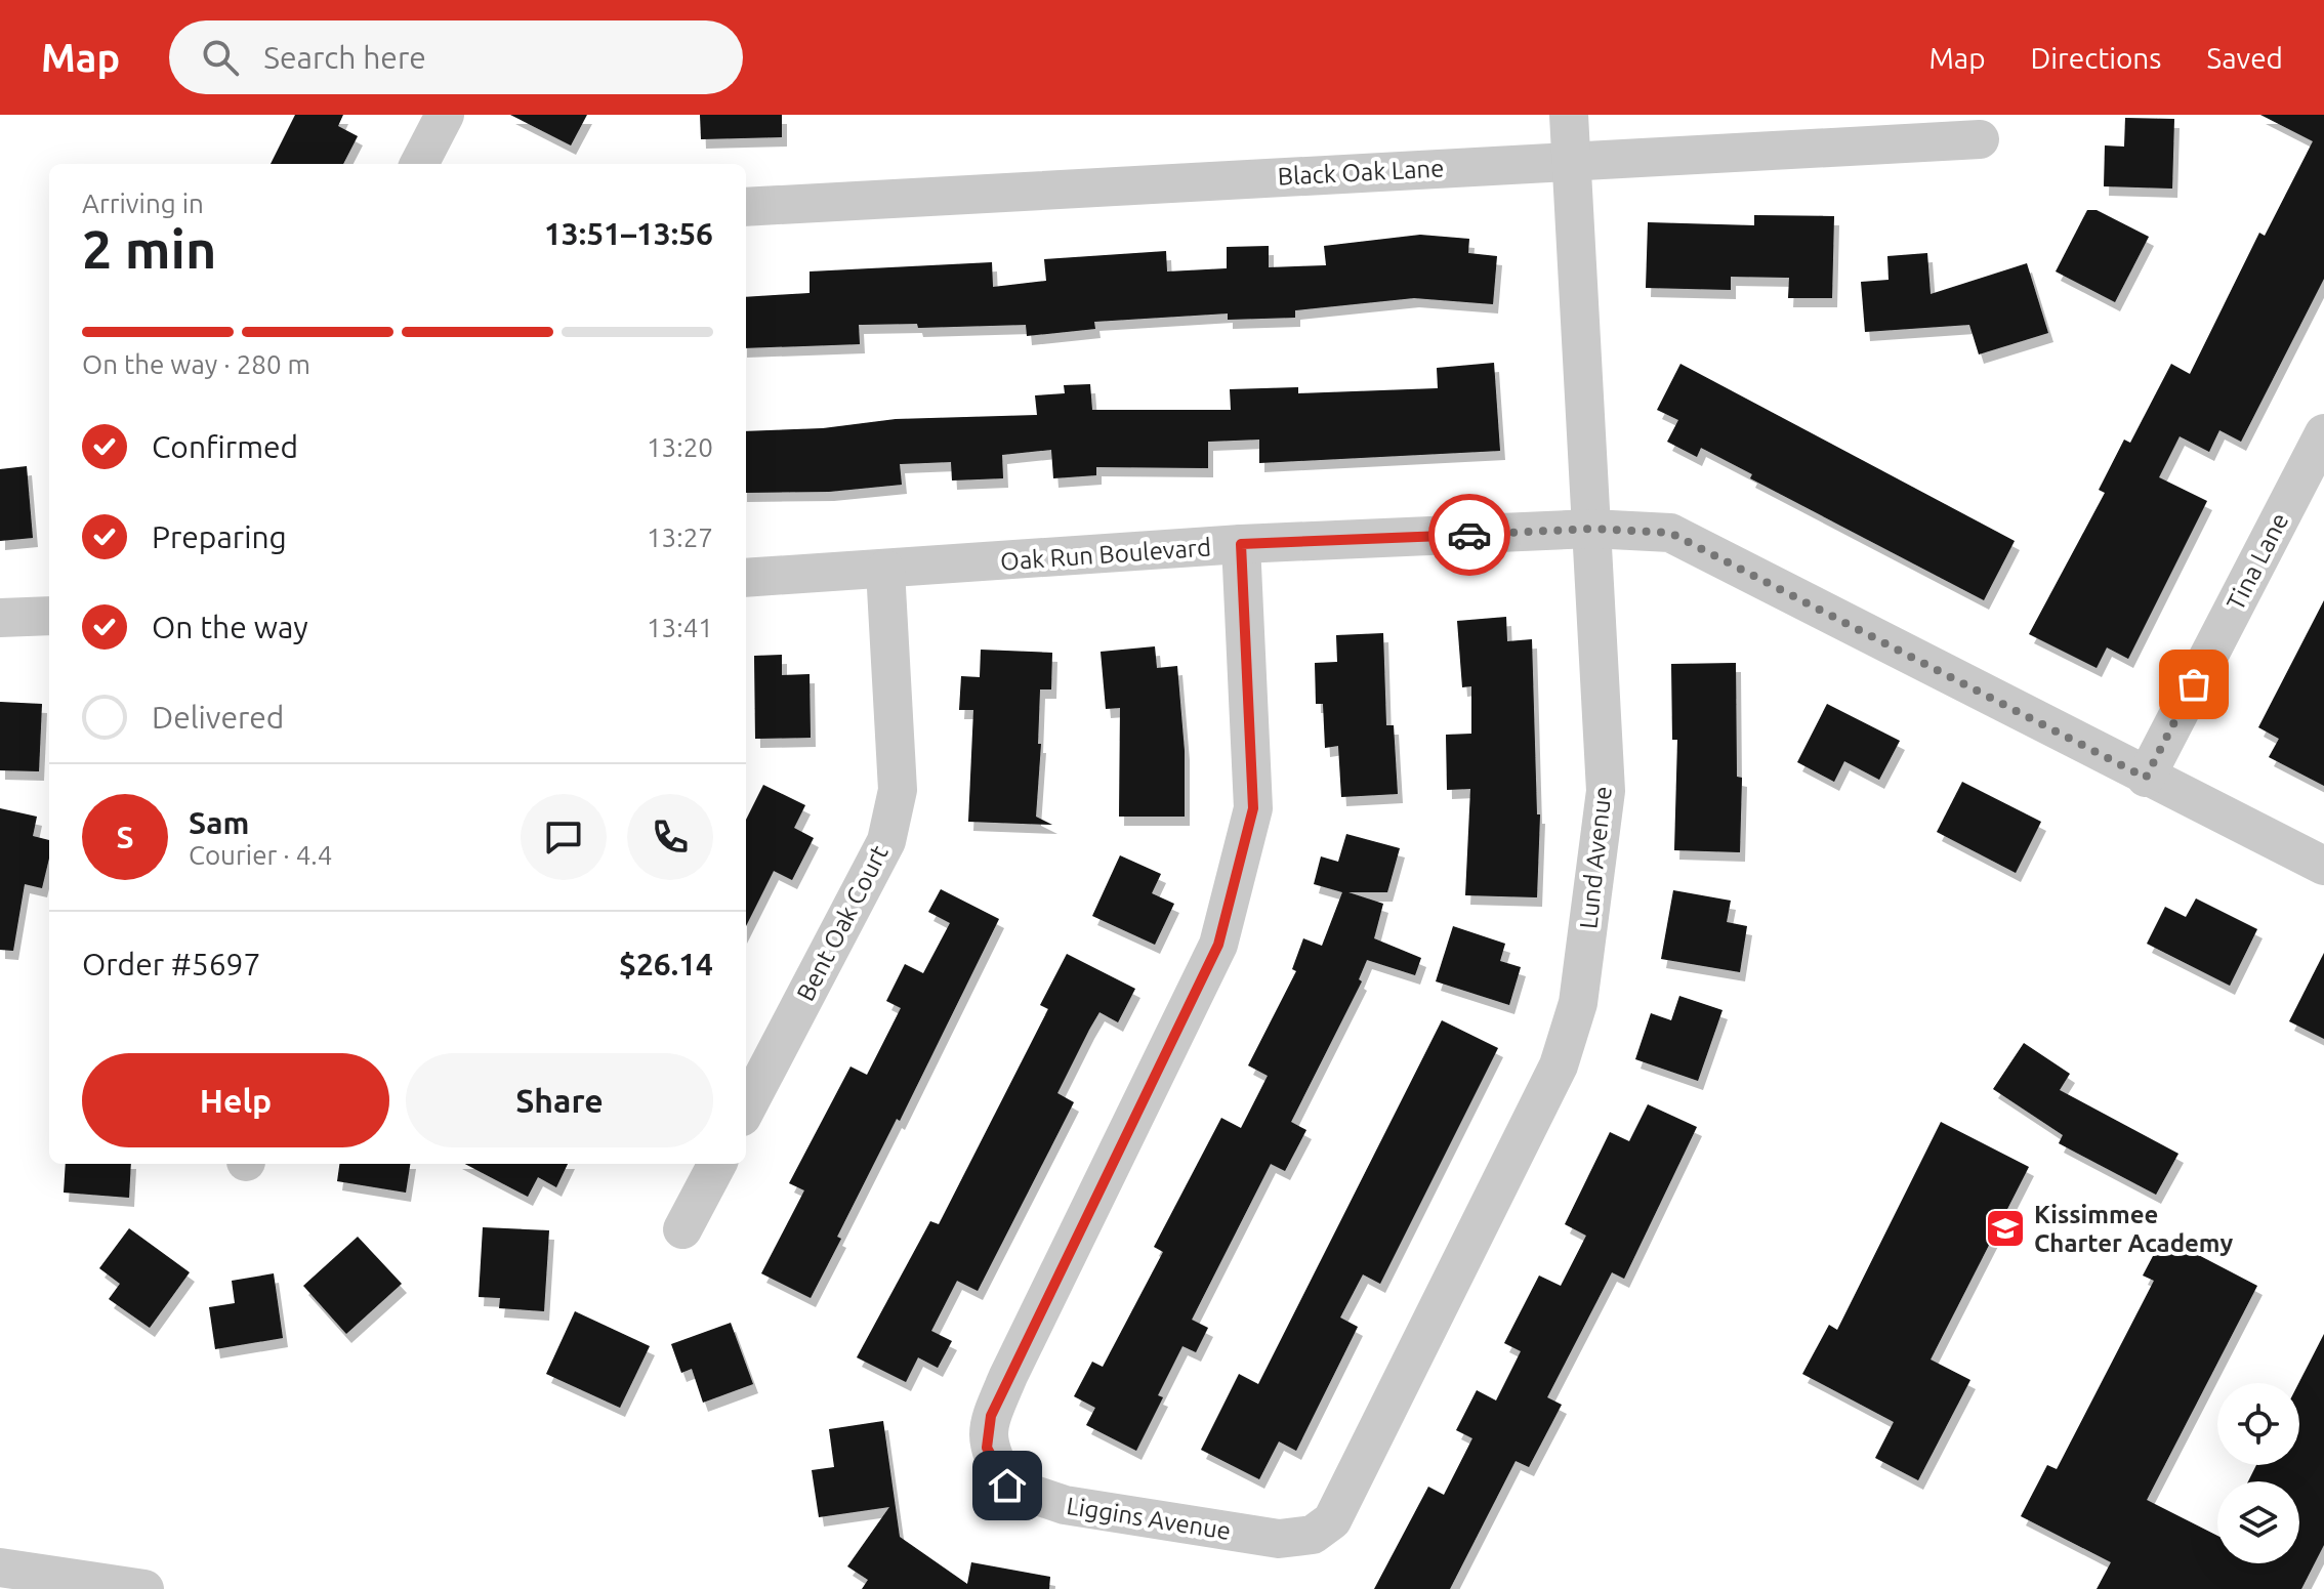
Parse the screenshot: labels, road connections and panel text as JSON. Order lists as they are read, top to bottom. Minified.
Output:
{"streets":{"street":["Black Oak Lane","Oak Run Boulevard","Tina Lane","Lund Avenue","Bent Oak Court","Liggins Avenue"]},"crossings":[["Black Oak Lane","Lund Avenue"],["Oak Run Boulevard","Tina Lane"],["Oak Run Boulevard","Lund Avenue"],["Oak Run Boulevard","Bent Oak Court"],["Oak Run Boulevard","Liggins Avenue"],["Lund Avenue","Liggins Avenue"]],"places":{"school or university":["Kissimmee Charter Academy"]},"page":{"header":"Map","search":"Search here","nav":["Map","Directions","Saved"],"heading":["2 min","Arriving in","13:51–13:56"],"panel":["Sam","Courier · 4.4","Order #5697","$26.14"],"bar":"On the way · 280 m","list":[["Confirmed","13:20"],["Preparing","13:27"],["On the way","13:41"],"Delivered"],"round":"S","buttons":["Help","Share"]}}
